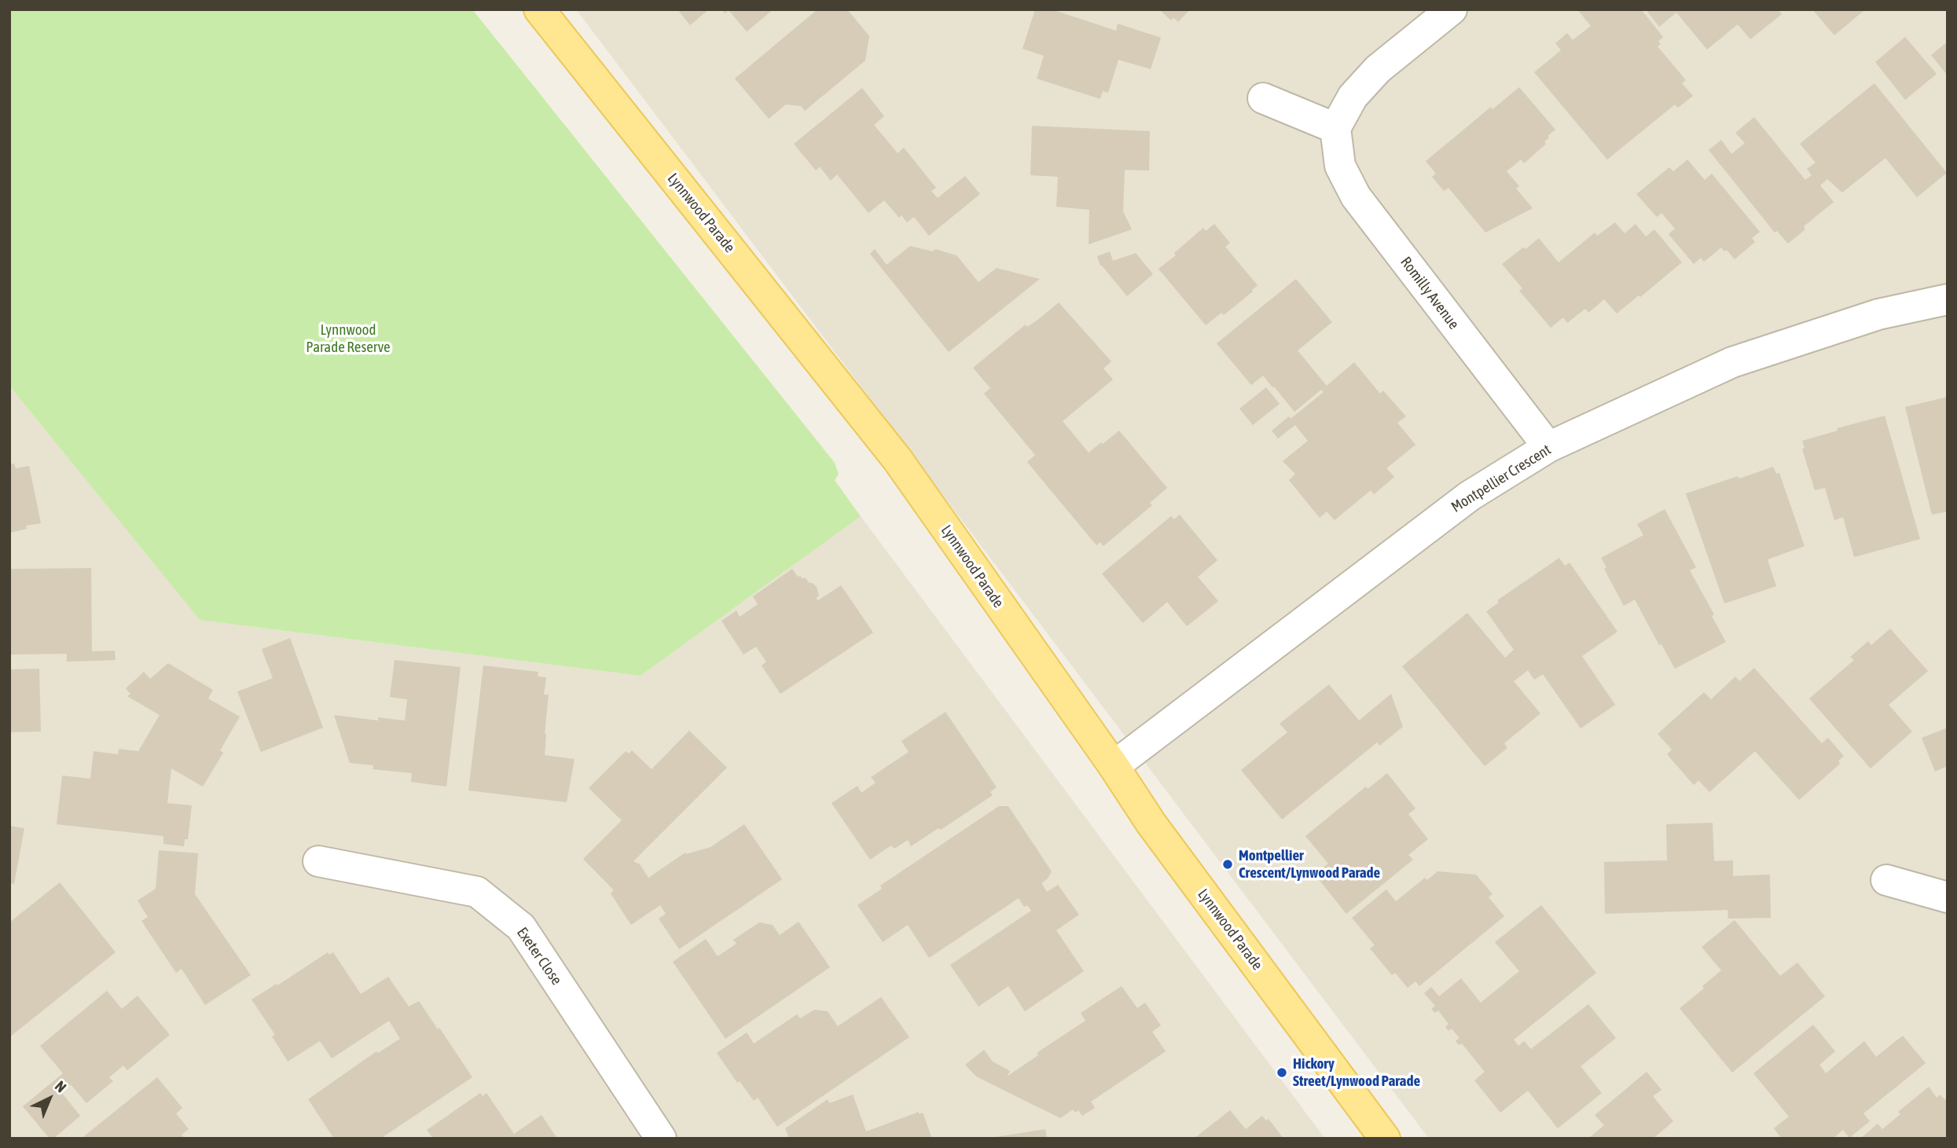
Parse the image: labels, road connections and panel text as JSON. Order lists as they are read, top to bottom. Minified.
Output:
{"streets":{"main road":["Lynnwood Parade"],"street":["Romilly Avenue","Montpellier Crescent","Exeter Close"]},"crossings":[["Lynnwood Parade","Montpellier Crescent"],["Romilly Avenue","Montpellier Crescent"]],"parks":["Lynnwood Parade Reserve"],"places":["Montpellier Crescent/Lynwood Parade","Hickory Street/Lynwood Parade"],"north":"top right"}
